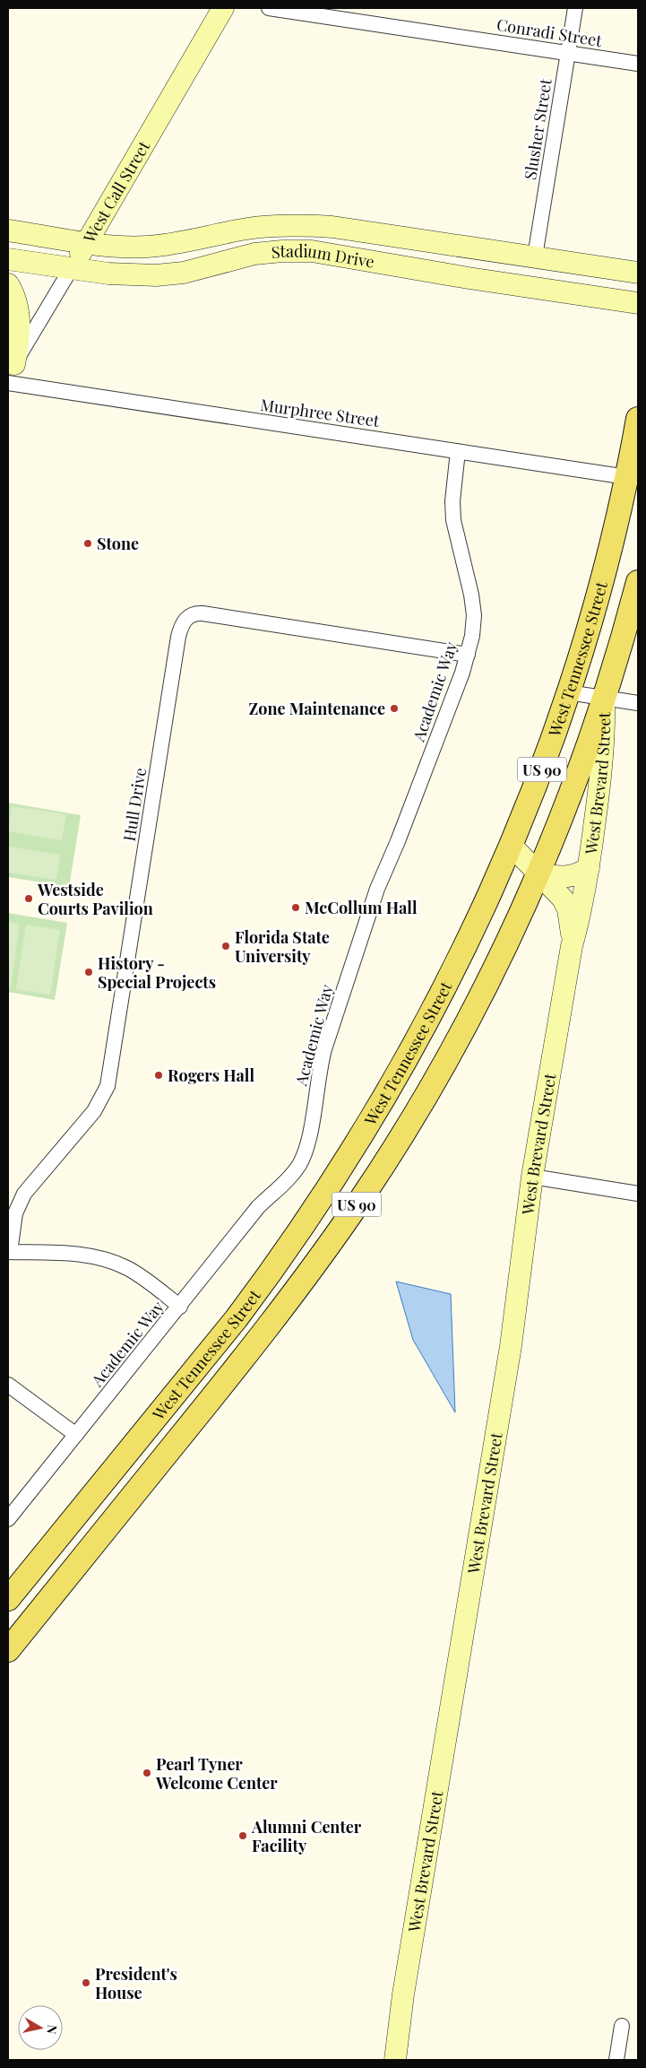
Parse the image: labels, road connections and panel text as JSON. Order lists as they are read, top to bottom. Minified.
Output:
{"streets":{"main road":["West Tennessee Street","US 90"],"street":["Conradi Street","Slusher Street","West Call Street","Stadium Drive","Murphree Street","Academic Way","West Brevard Street","Hull Drive"]},"crossings":[["Conradi Street","Slusher Street"],["Slusher Street","Stadium Drive"],["West Call Street","Stadium Drive"],["West Call Street","Murphree Street"],["Murphree Street","West Tennessee Street"],["Murphree Street","Academic Way"],["West Tennessee Street","West Brevard Street"],["Academic Way","Hull Drive"]],"places":["Stone","Zone Maintenance","Westside Courts Pavilion","McCollum Hall","Florida State University","History - Special Projects","Rogers Hall","Pearl Tyner Welcome Center","Alumni Center Facility","President's House"],"north":"right"}
